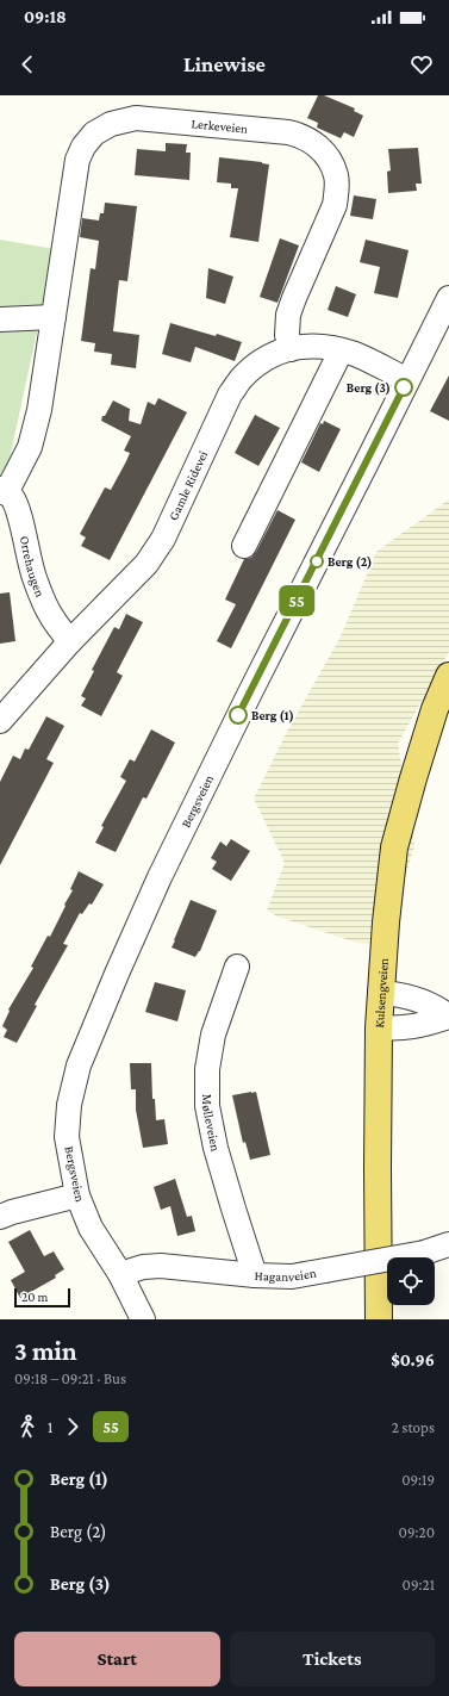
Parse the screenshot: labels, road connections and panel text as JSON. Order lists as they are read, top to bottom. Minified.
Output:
{"streets":{"main road":["Kulsengveien"],"street":["Lerkeveien","Gamle Ridevei","Orrehaugen","Bergsveien","Mølleveien","Haganveien"]},"crossings":[["Lerkeveien","Gamle Ridevei"],["Lerkeveien","Orrehaugen"],["Gamle Ridevei","Orrehaugen"],["Gamle Ridevei","Bergsveien"],["Bergsveien","Haganveien"],["Mølleveien","Haganveien"]],"places":["Berg (3)","Berg (2)","Berg (1)"],"lines":["bus line 55"],"scale_bar":"20 m","page":{"status":"09:18","header":"Linewise","on_map":"55","scale":"20 m","heading":["3 min","09:18 – 09:21 · Bus","$0.96"],"legs":["1","55","2 stops"],"list":[{"name":"Berg (1)","value":"09:19"},{"name":"Berg (2)","value":"09:20"},{"name":"Berg (3)","value":"09:21"}],"buttons":["Start","Tickets"]}}
